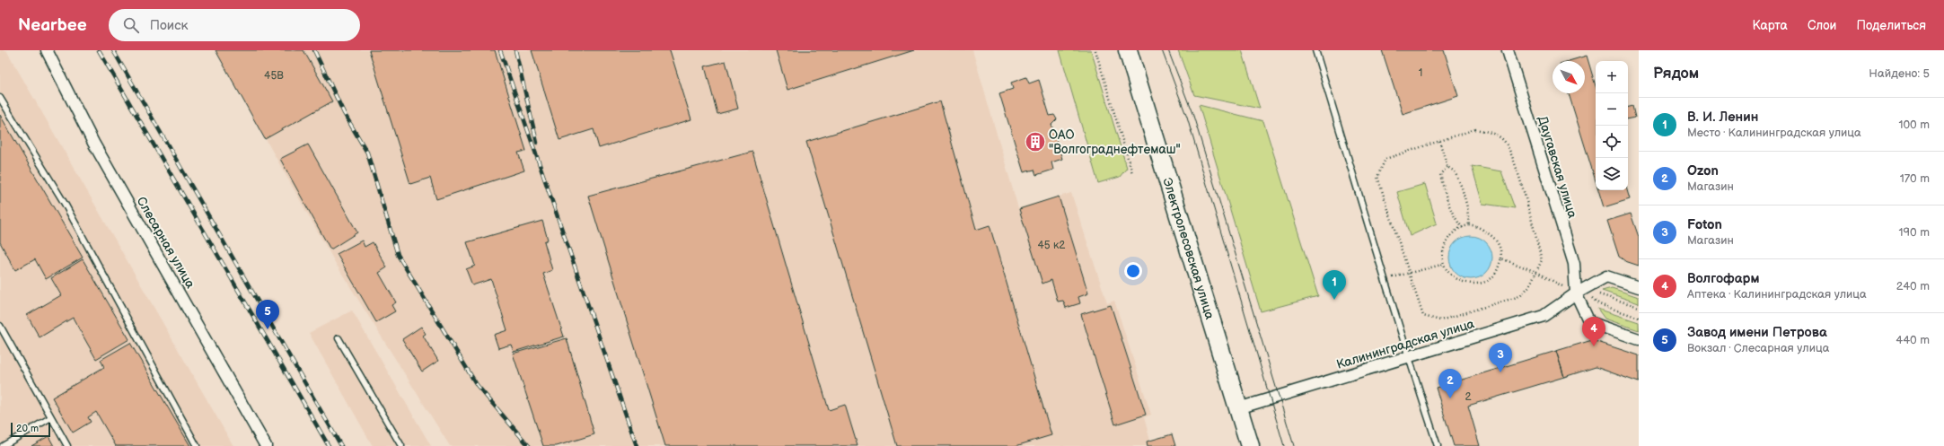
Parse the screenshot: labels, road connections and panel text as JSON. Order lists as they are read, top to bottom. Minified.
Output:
{"streets":{"main road":["Электролесовская улица"],"street":["Даугавская улица","Слесарная улица","Калининградская улица"]},"crossings":[["Даугавская улица","Калининградская улица"],["Электролесовская улица","Калининградская улица"]],"places":{"building":["ОАО \"Волгограднефтемаш\""]},"house_numbers":["1","45В","45 к2","2"],"scale_bar":"20 m","north":"bottom right","page":{"header":"Nearbee","search":"Поиск","nav":["Карта","Слои","Поделиться"],"heading":["Рядом","Найдено: 5"],"map_buttons":["+","−"],"list":[{"mark":"1","name":"В. И. Ленин","note":"Место · Калининградская улица","value":"100 m"},{"mark":"2","name":"Ozon","note":"Магазин","value":"170 m"},{"mark":"3","name":"Foton","note":"Магазин","value":"190 m"},{"mark":"4","name":"Волгофарм","note":"Аптека · Калининградская улица","value":"240 m"},{"mark":"5","name":"Завод имени Петрова","note":"Вокзал · Слесарная улица","value":"440 m"}],"pins":["1","5","4","3","2"],"scale":"20 m"}}
